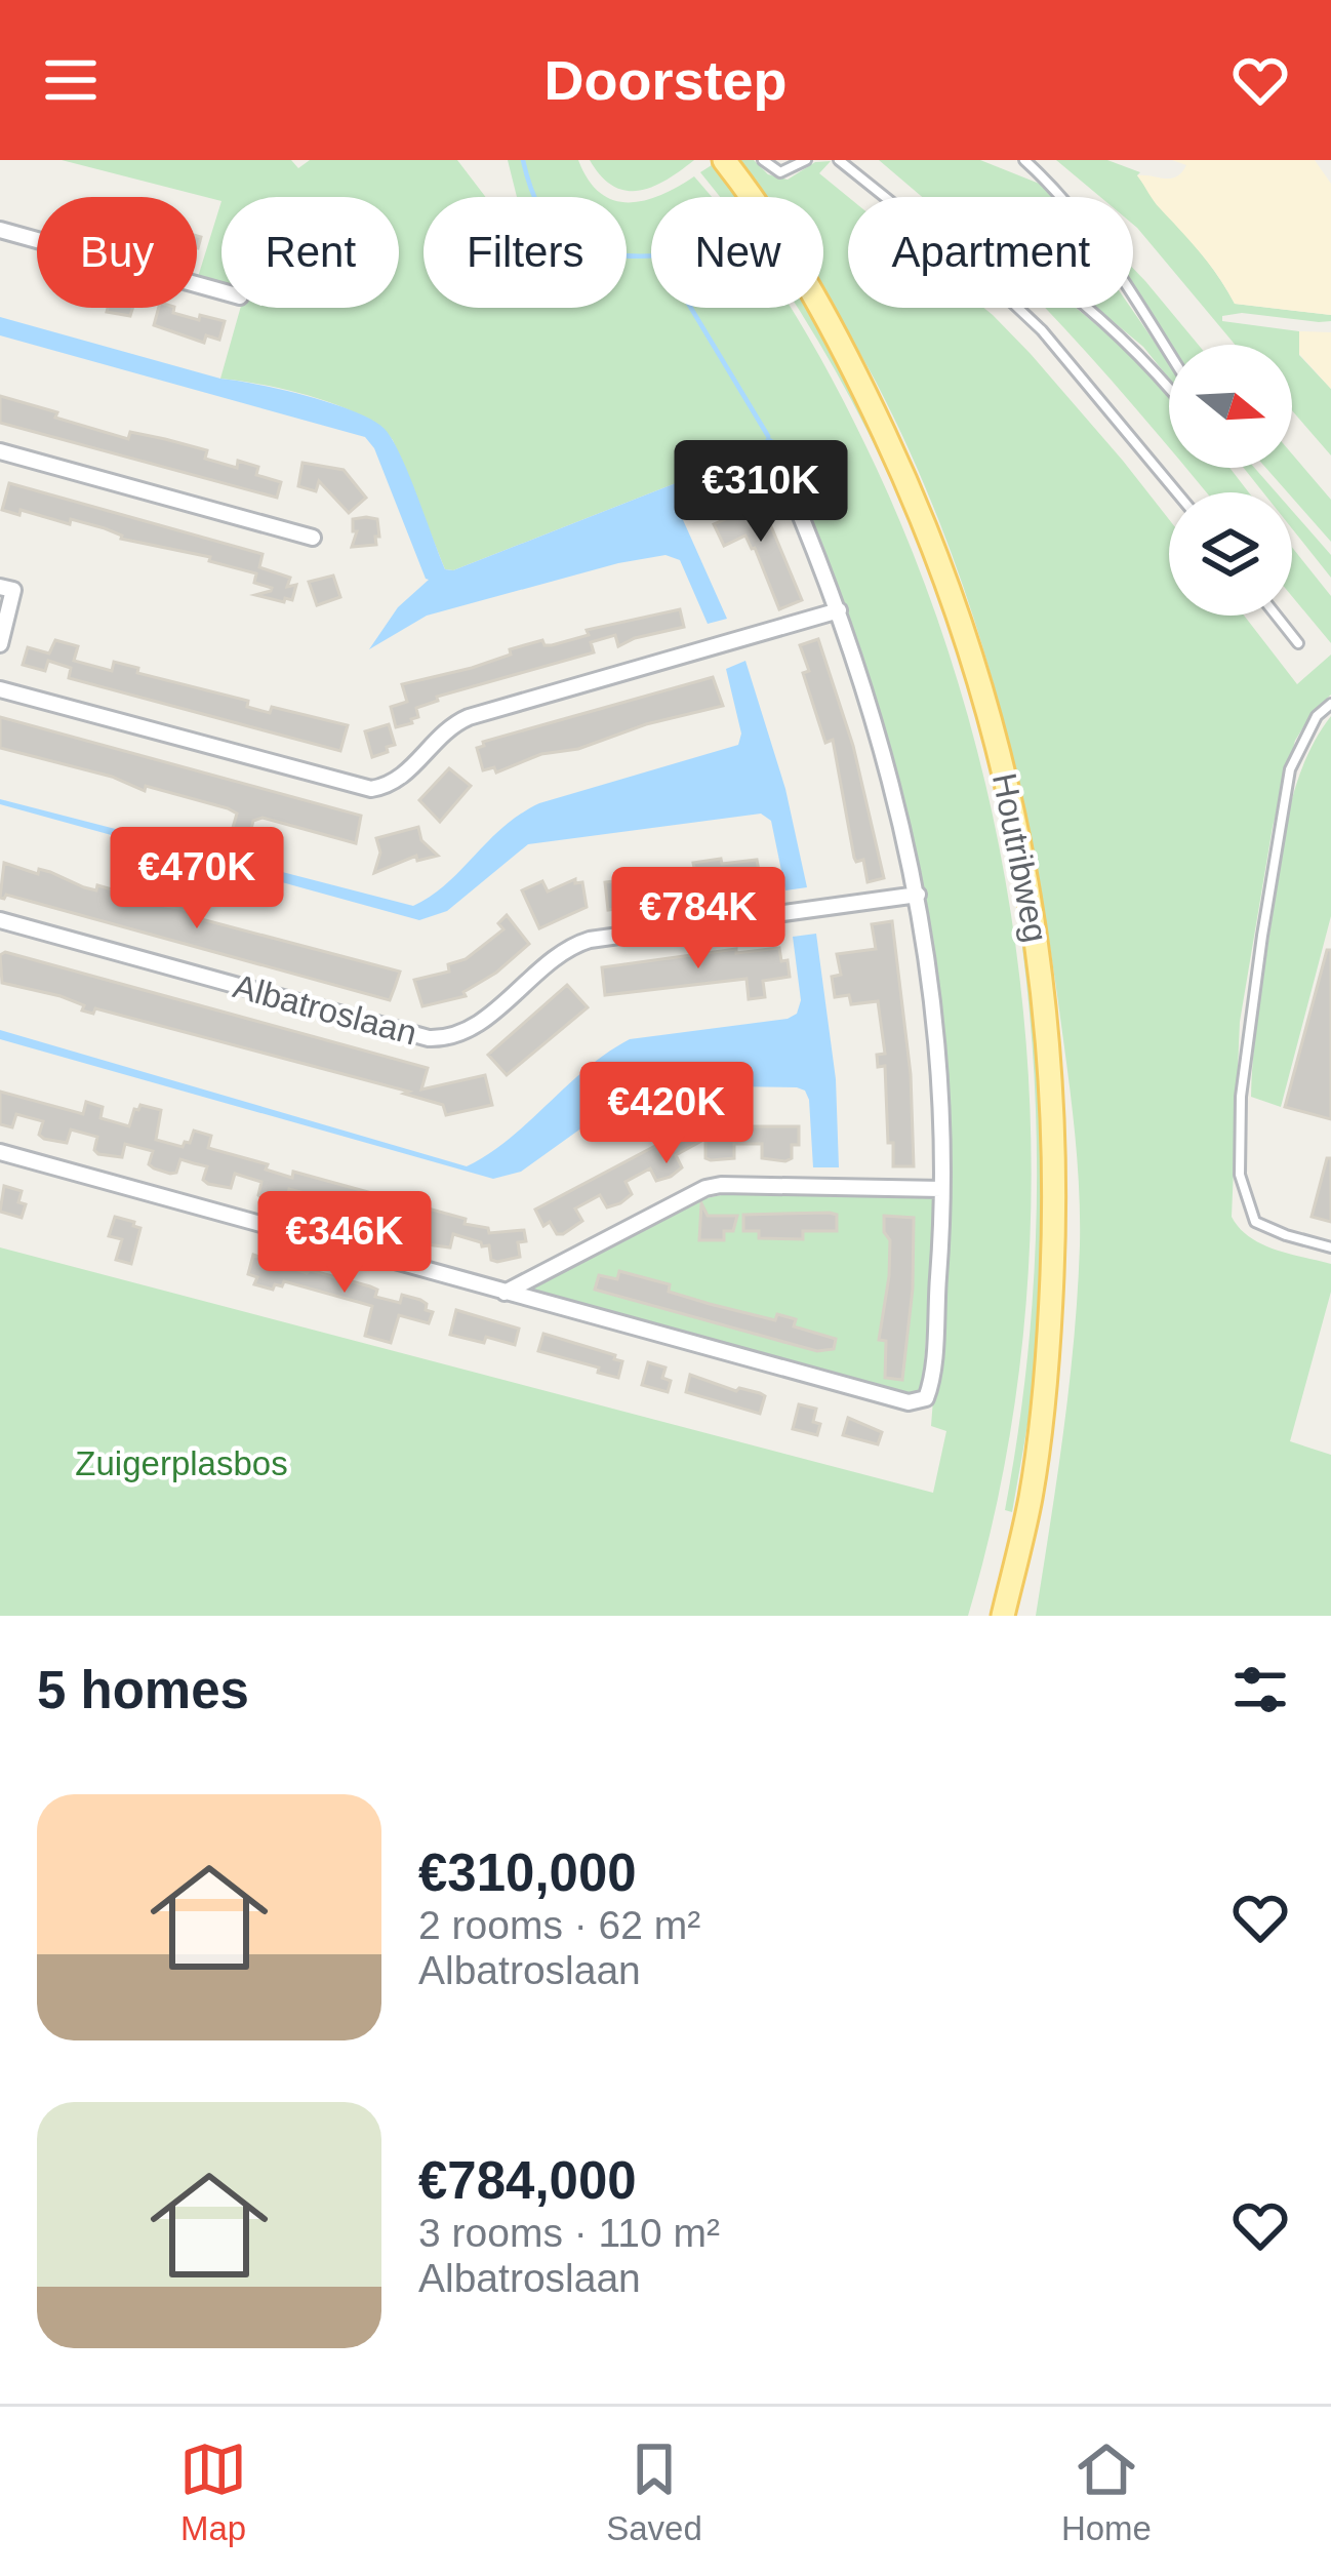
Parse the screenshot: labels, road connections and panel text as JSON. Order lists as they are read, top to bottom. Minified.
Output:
{"streets":{"main road":["Houtribweg"],"street":["Albatroslaan"]},"parks":["Zuigerplasbos"],"north":"right","page":{"header":"Doorstep","chip":["Buy","Rent","Filters","New","Apartment"],"price":["€310K","€470K","€784K","€420K","€346K"],"heading":"5 homes","list":[{"name":"€310,000","note":"2 rooms · 62 m² · Albatroslaan"},{"name":"€784,000","note":"3 rooms · 110 m² · Albatroslaan"}],"tabs":["Map","Saved","Home"]}}
